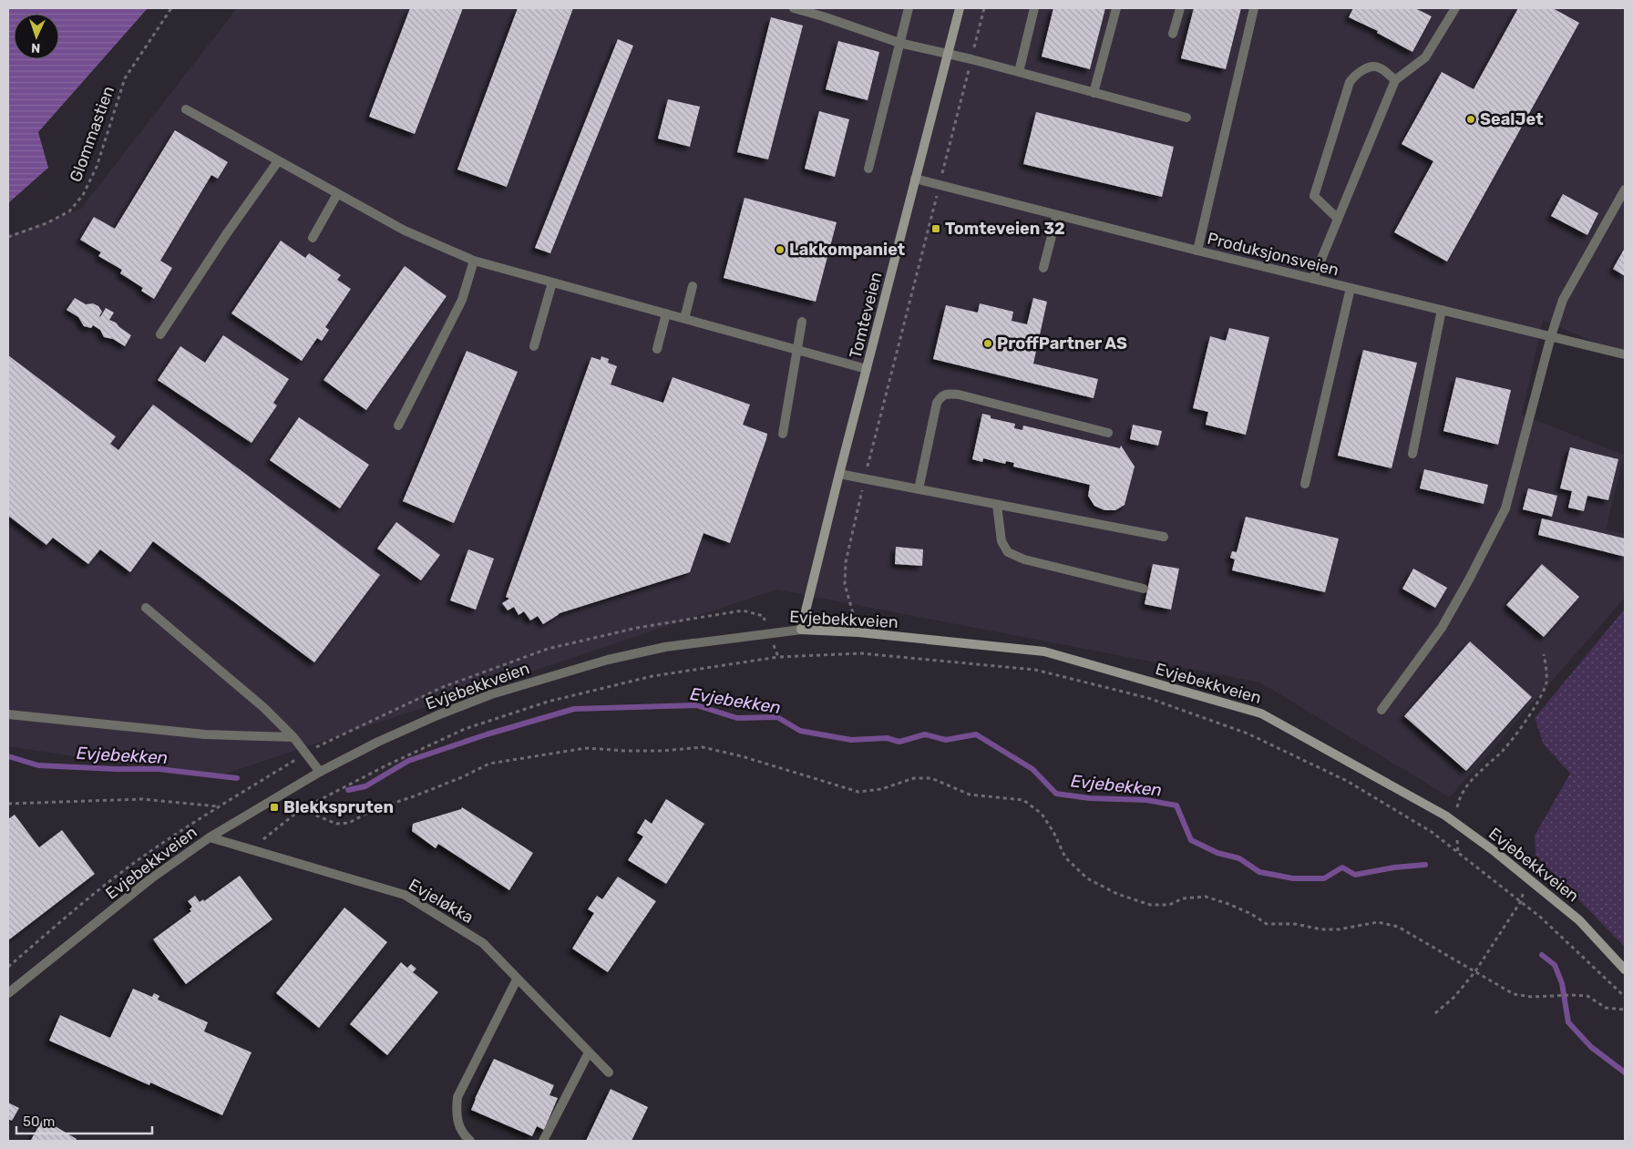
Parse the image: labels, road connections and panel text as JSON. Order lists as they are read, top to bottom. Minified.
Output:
{"streets":{"street":["Produksjonsveien","Tomteveien","Evjebekkveien","Evjeløkka"],"path":["Glommastien"]},"crossings":[["Produksjonsveien","Tomteveien"],["Tomteveien","Evjebekkveien"],["Evjebekkveien","Evjeløkka"]],"water":["Evjebekken"],"places":{"other":["SealJet","Lakkompaniet","ProffPartner AS"],"transit":["Tomteveien 32","Blekkspruten"]},"scale_bar":"50 m","north":"bottom"}
